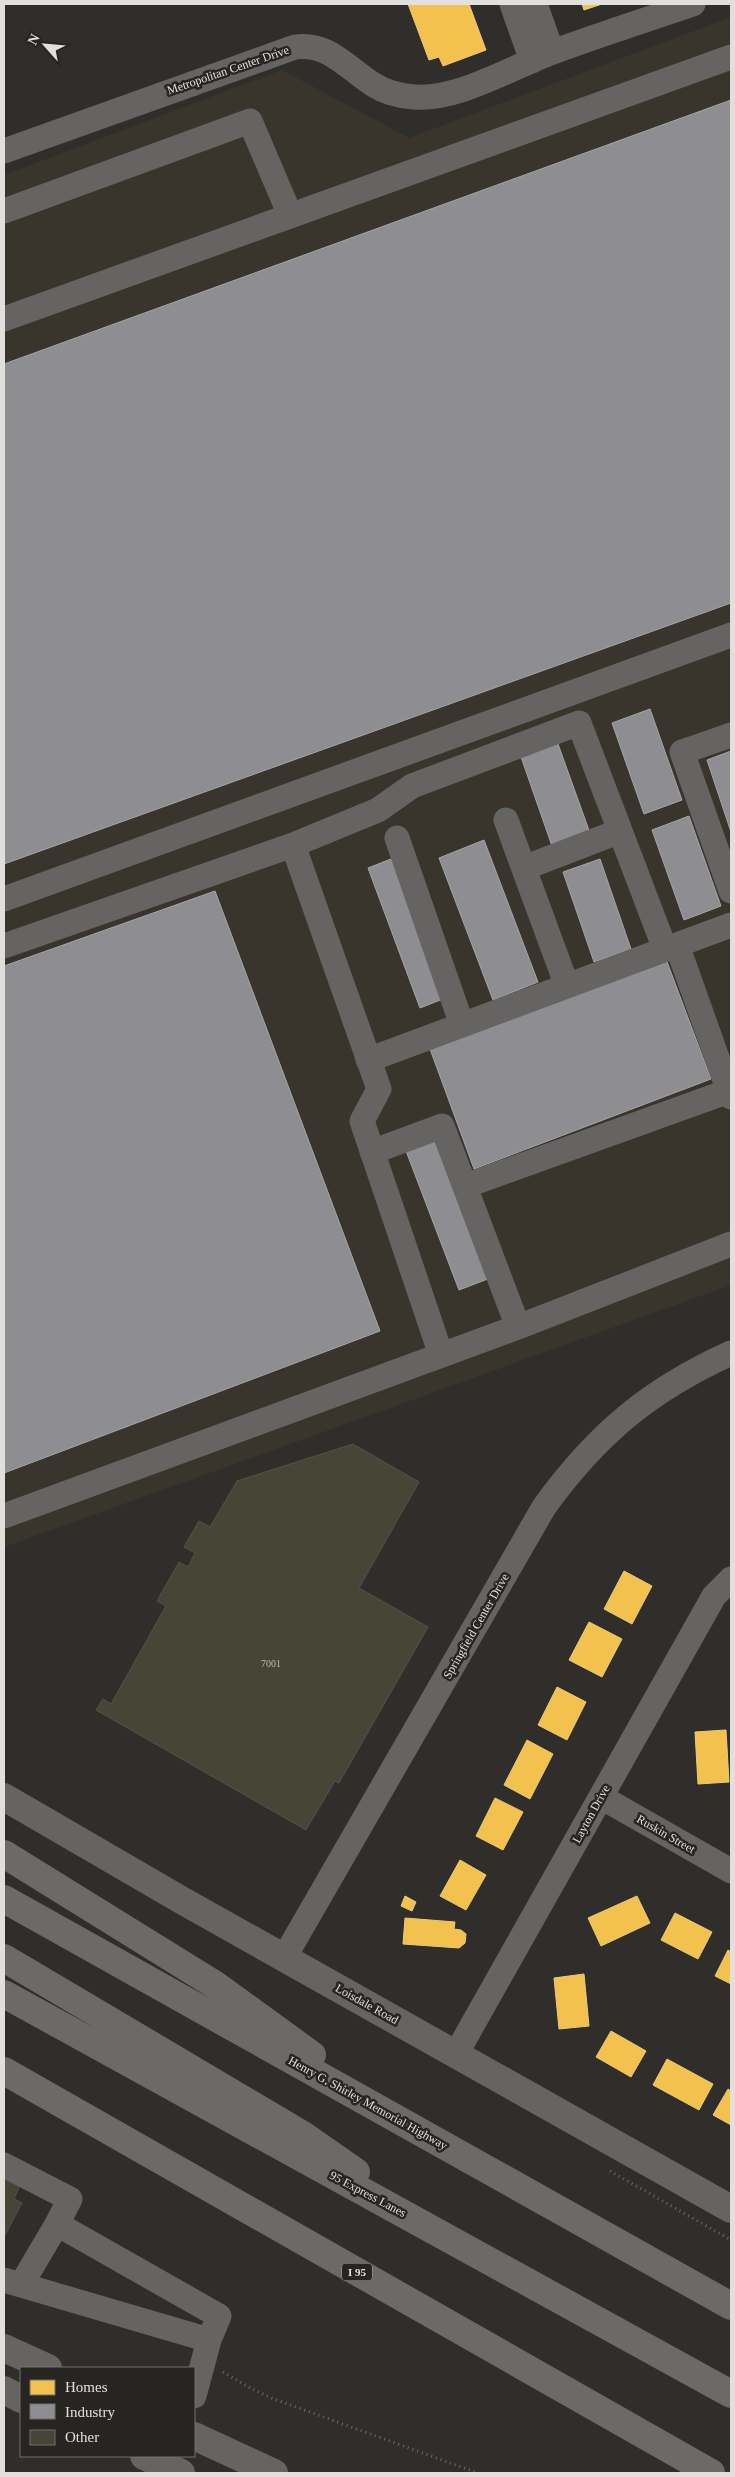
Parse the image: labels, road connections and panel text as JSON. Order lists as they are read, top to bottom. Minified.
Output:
{"streets":{"highway":["Henry G. Shirley Memorial Highway","95 Express Lanes","I 95"],"main road":["Loisdale Road"],"street":["Metropolitan Center Drive","Springfield Center Drive","Layton Drive","Ruskin Street"]},"crossings":[["Springfield Center Drive","Loisdale Road"],["Layton Drive","Ruskin Street"],["Layton Drive","Loisdale Road"]],"house_numbers":["7001"],"legend":["Homes","Industry","Other"],"north":"top left"}
